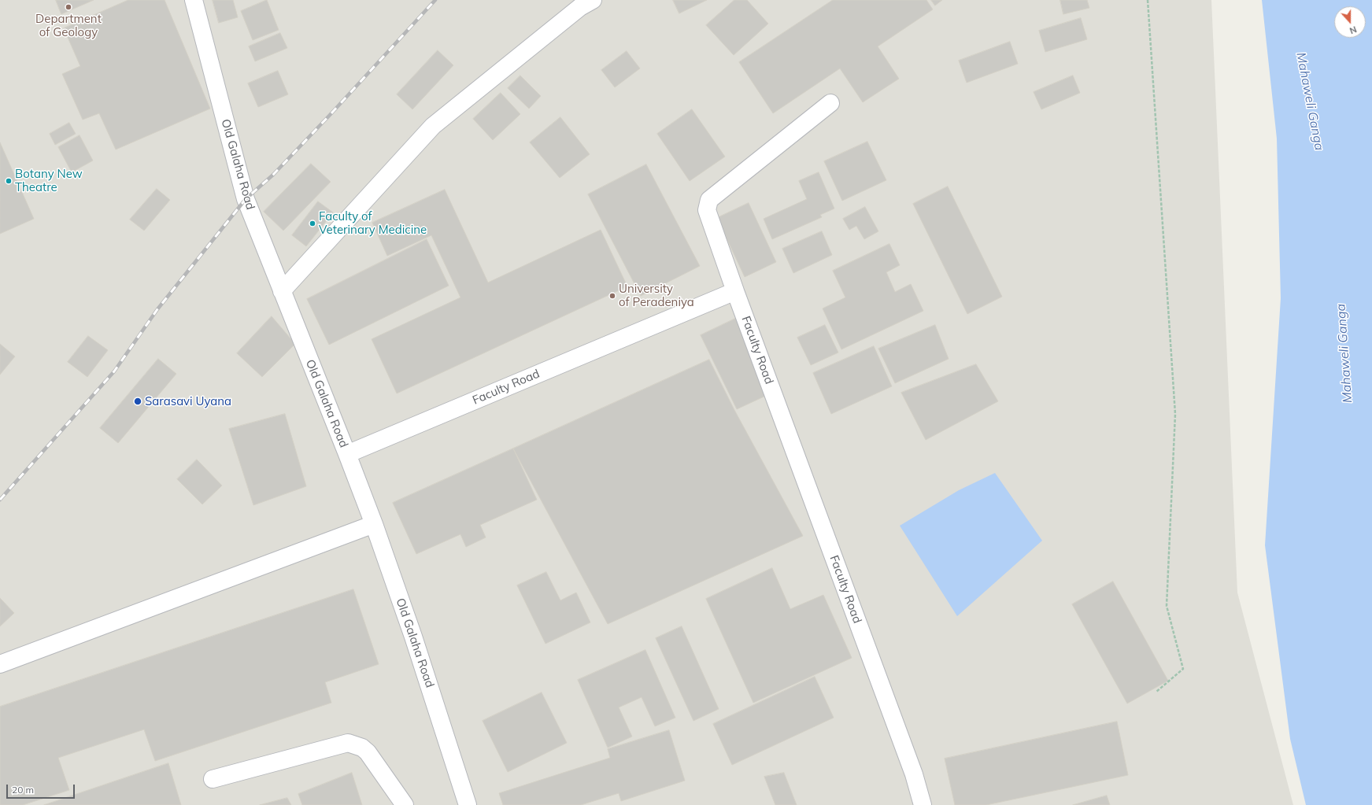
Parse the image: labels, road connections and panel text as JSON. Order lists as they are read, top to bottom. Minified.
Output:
{"streets":{"lane":["Old Galaha Road","Faculty Road"]},"crossings":[["Old Galaha Road","Faculty Road"]],"water":["Mahaweli Ganga"],"places":["Department of Geology","Botany New Theatre","Faculty of Veterinary Medicine","University of Peradeniya","Sarasavi Uyana"],"scale_bar":"20 m","north":"bottom"}
